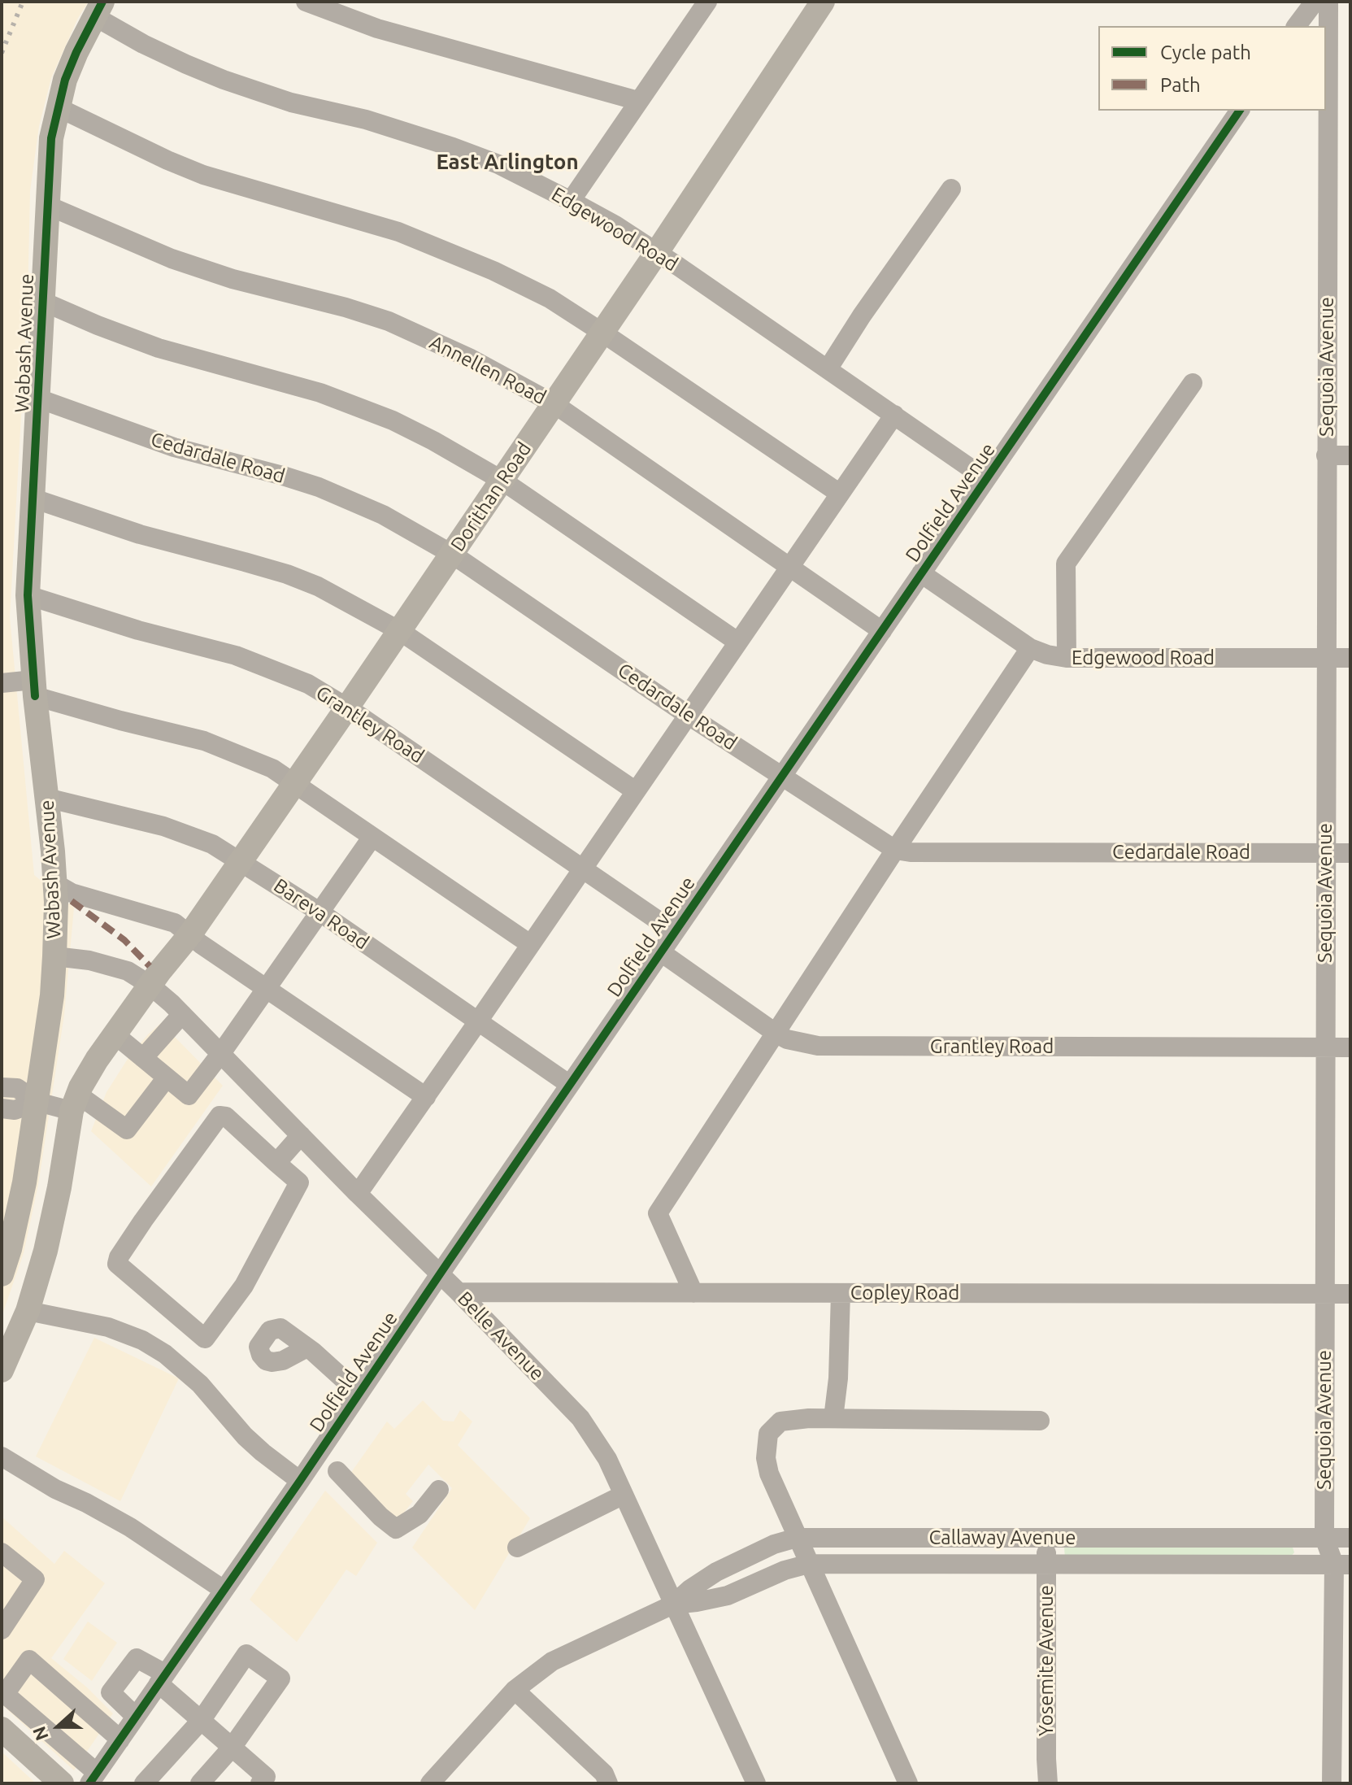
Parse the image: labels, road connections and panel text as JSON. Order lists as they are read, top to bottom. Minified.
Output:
{"streets":{"main road":["Wabash Avenue","Dorithan Road"],"street":["Edgewood Road","Sequoia Avenue","Annellen Road","Cedardale Road","Dolfield Avenue","Grantley Road","Bareva Road","Copley Road","Belle Avenue","Callaway Avenue","Yosemite Avenue"]},"crossings":[["Edgewood Road","Wabash Avenue"],["Edgewood Road","Sequoia Avenue"],["Edgewood Road","Dorithan Road"],["Edgewood Road","Dolfield Avenue"],["Wabash Avenue","Annellen Road"],["Wabash Avenue","Cedardale Road"],["Wabash Avenue","Grantley Road"],["Wabash Avenue","Bareva Road"],["Wabash Avenue","Belle Avenue"],["Sequoia Avenue","Cedardale Road"],["Sequoia Avenue","Grantley Road"],["Sequoia Avenue","Copley Road"],["Sequoia Avenue","Callaway Avenue"],["Annellen Road","Dorithan Road"],["Annellen Road","Dolfield Avenue"],["Cedardale Road","Dorithan Road"],["Cedardale Road","Dolfield Avenue"],["Dorithan Road","Grantley Road"],["Dorithan Road","Bareva Road"],["Dorithan Road","Belle Avenue"],["Dolfield Avenue","Grantley Road"],["Dolfield Avenue","Bareva Road"],["Dolfield Avenue","Belle Avenue"],["Copley Road","Belle Avenue"],["Belle Avenue","Callaway Avenue"],["Callaway Avenue","Yosemite Avenue"]],"districts":["East Arlington"],"legend":["Cycle path","Path"],"north":"left"}
